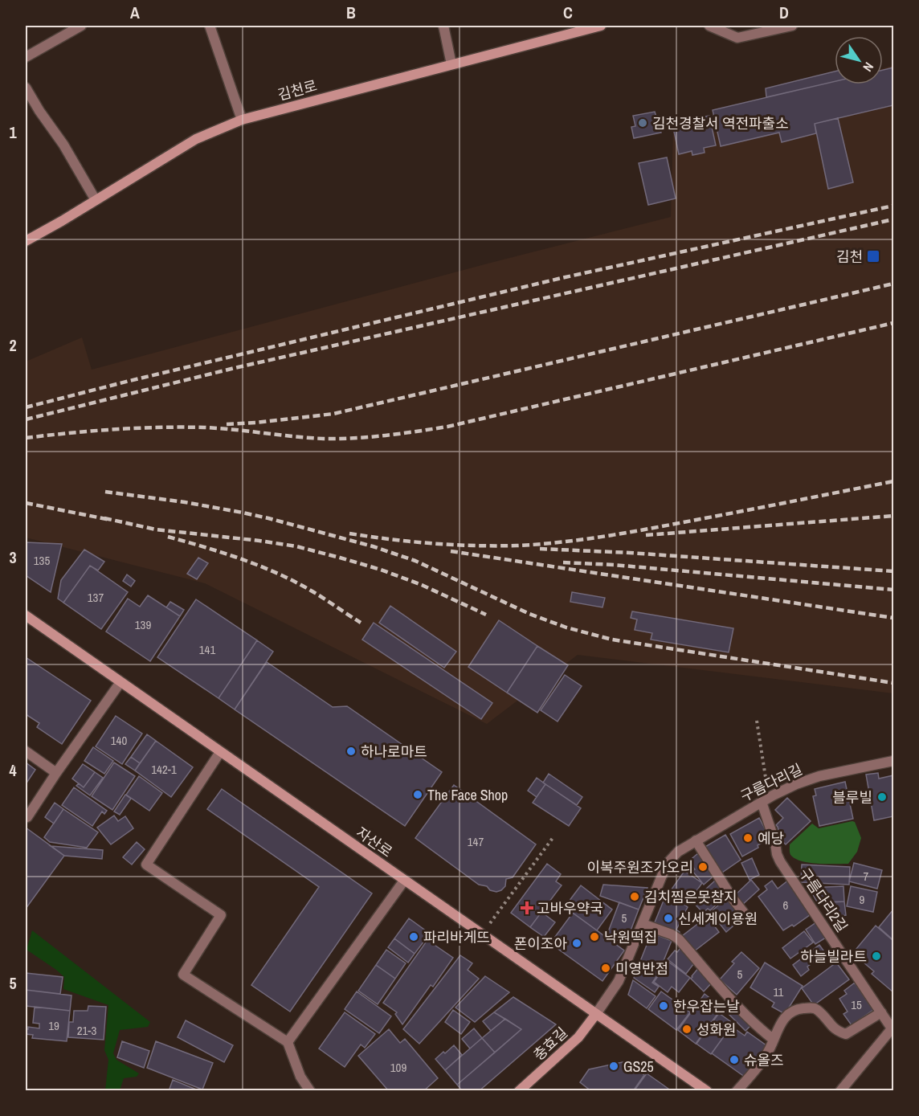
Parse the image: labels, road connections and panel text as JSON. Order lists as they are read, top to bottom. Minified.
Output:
{"streets":{"street":["김천로","구름다리길","자산로","구름다리2길","충효길"]},"crossings":[["구름다리길","자산로"],["구름다리길","구름다리2길"],["구름다리길","충효길"],["자산로","충효길"]],"places":{"other":["김천경찰서 역전파출소","하나로마트","The Face Shop","블루빌","예당","이복주원조가오리","김치찜은못참지","신세계이용원","파리바게뜨","낙원떡집","폰이조아","하늘빌라트","미영반점","한우잡는날","성화원","슈올즈","GS25"],"transit":["김천"],"health":["고바우약국"]},"house_numbers":["135","137","139","141","140","142-1","147","7","9","6","5","5","11","15","19","21-3","109"],"north":"bottom right","grid":{"columns":["A","B","C","D"],"rows":["1","2","3","4","5"]}}
